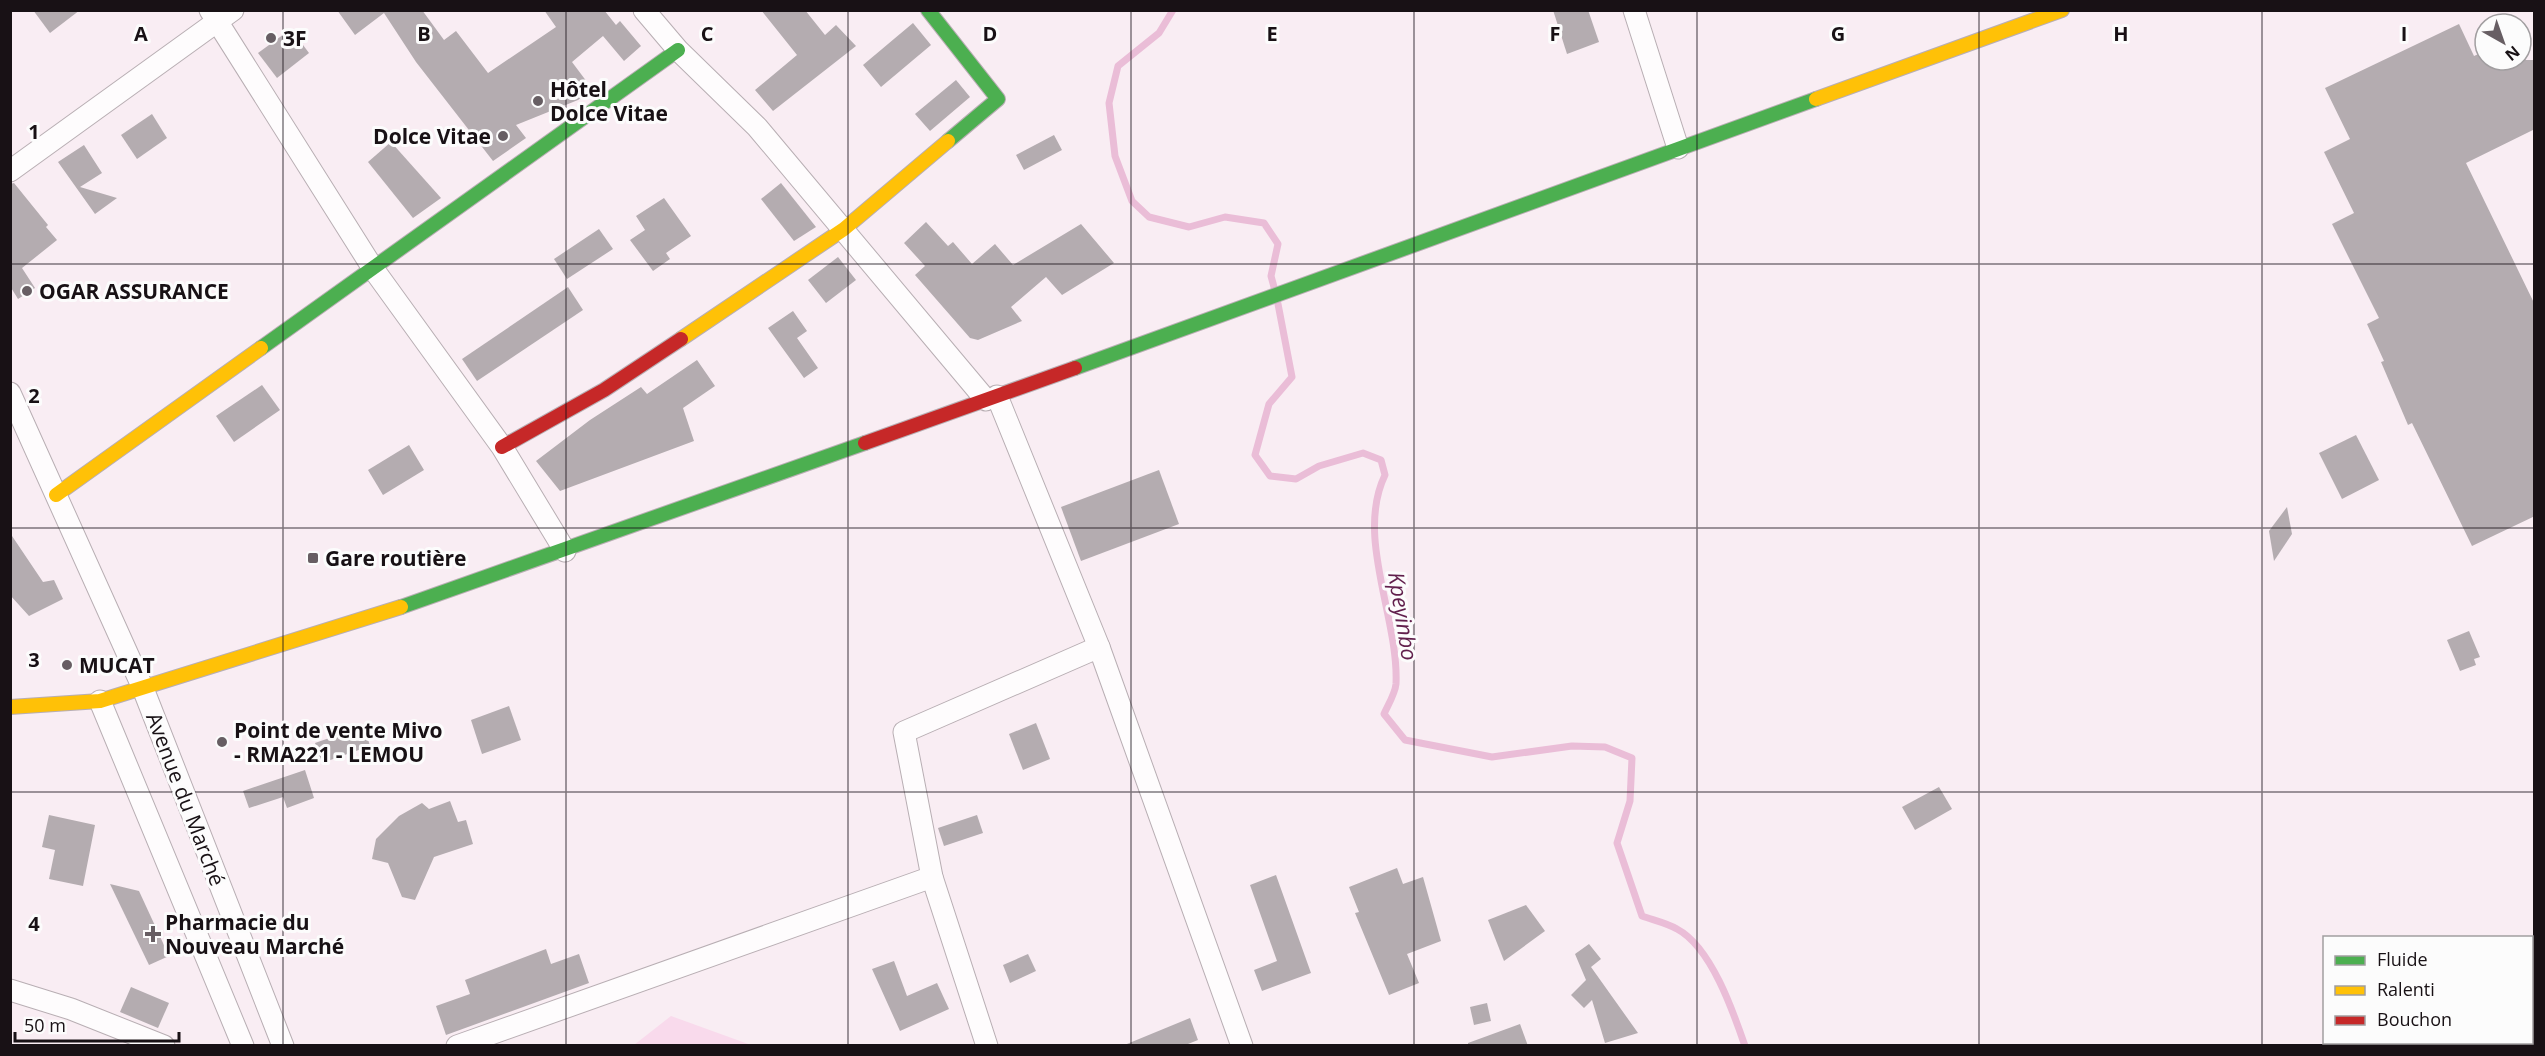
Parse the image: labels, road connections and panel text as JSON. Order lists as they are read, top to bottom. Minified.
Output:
{"streets":{"street":["Avenue du Marché"]},"water":["Kpeyinbo"],"places":{"other":["3F","Hôtel Dolce Vitae","Dolce Vitae","OGAR ASSURANCE","MUCAT","Point de vente Mivo - RMA221 - LEMOU"],"transit":["Gare routière"],"health":["Pharmacie du Nouveau Marché"]},"legend":["Fluide","Ralenti","Bouchon"],"scale_bar":"50 m","north":"bottom right","grid":{"columns":["A","B","C","D","E","F","G","H","I"],"rows":["1","2","3","4"]}}
